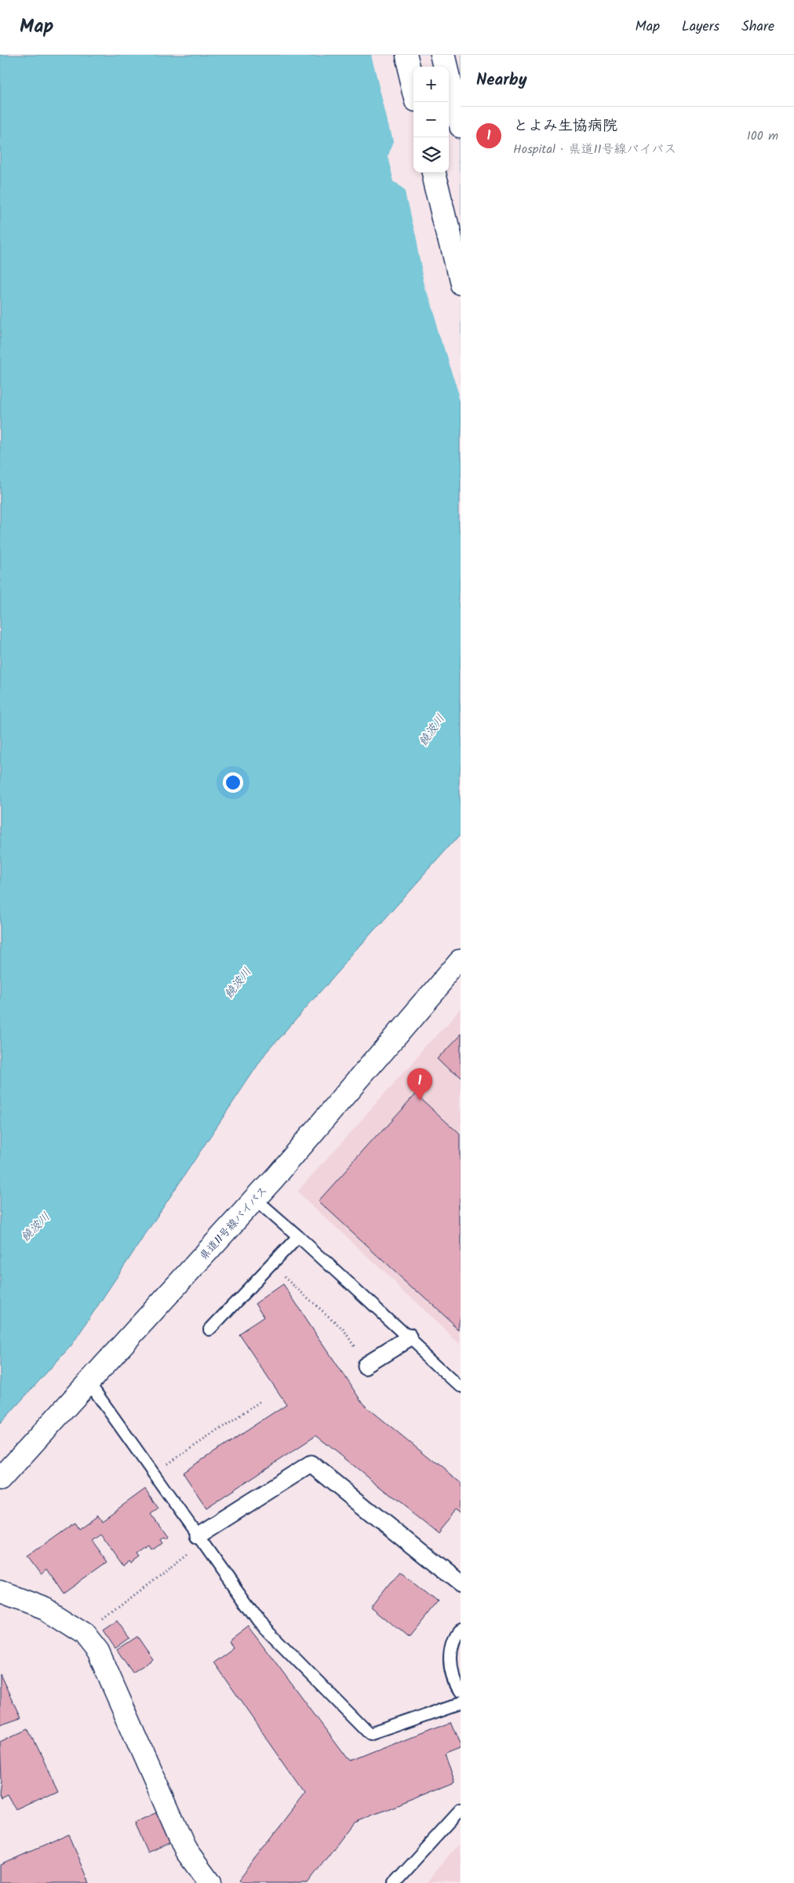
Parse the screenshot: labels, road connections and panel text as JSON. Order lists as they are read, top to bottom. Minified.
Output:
{"streets":{"main road":["県道11号線バイパス"]},"water":["饒波川"],"page":{"header":"Map","nav":["Map","Layers","Share"],"heading":"Nearby","map_buttons":["+","−"],"list":[{"mark":"1","name":"とよみ生協病院","note":"Hospital · 県道11号線バイパス","value":"100 m"}],"pins":"1"}}
